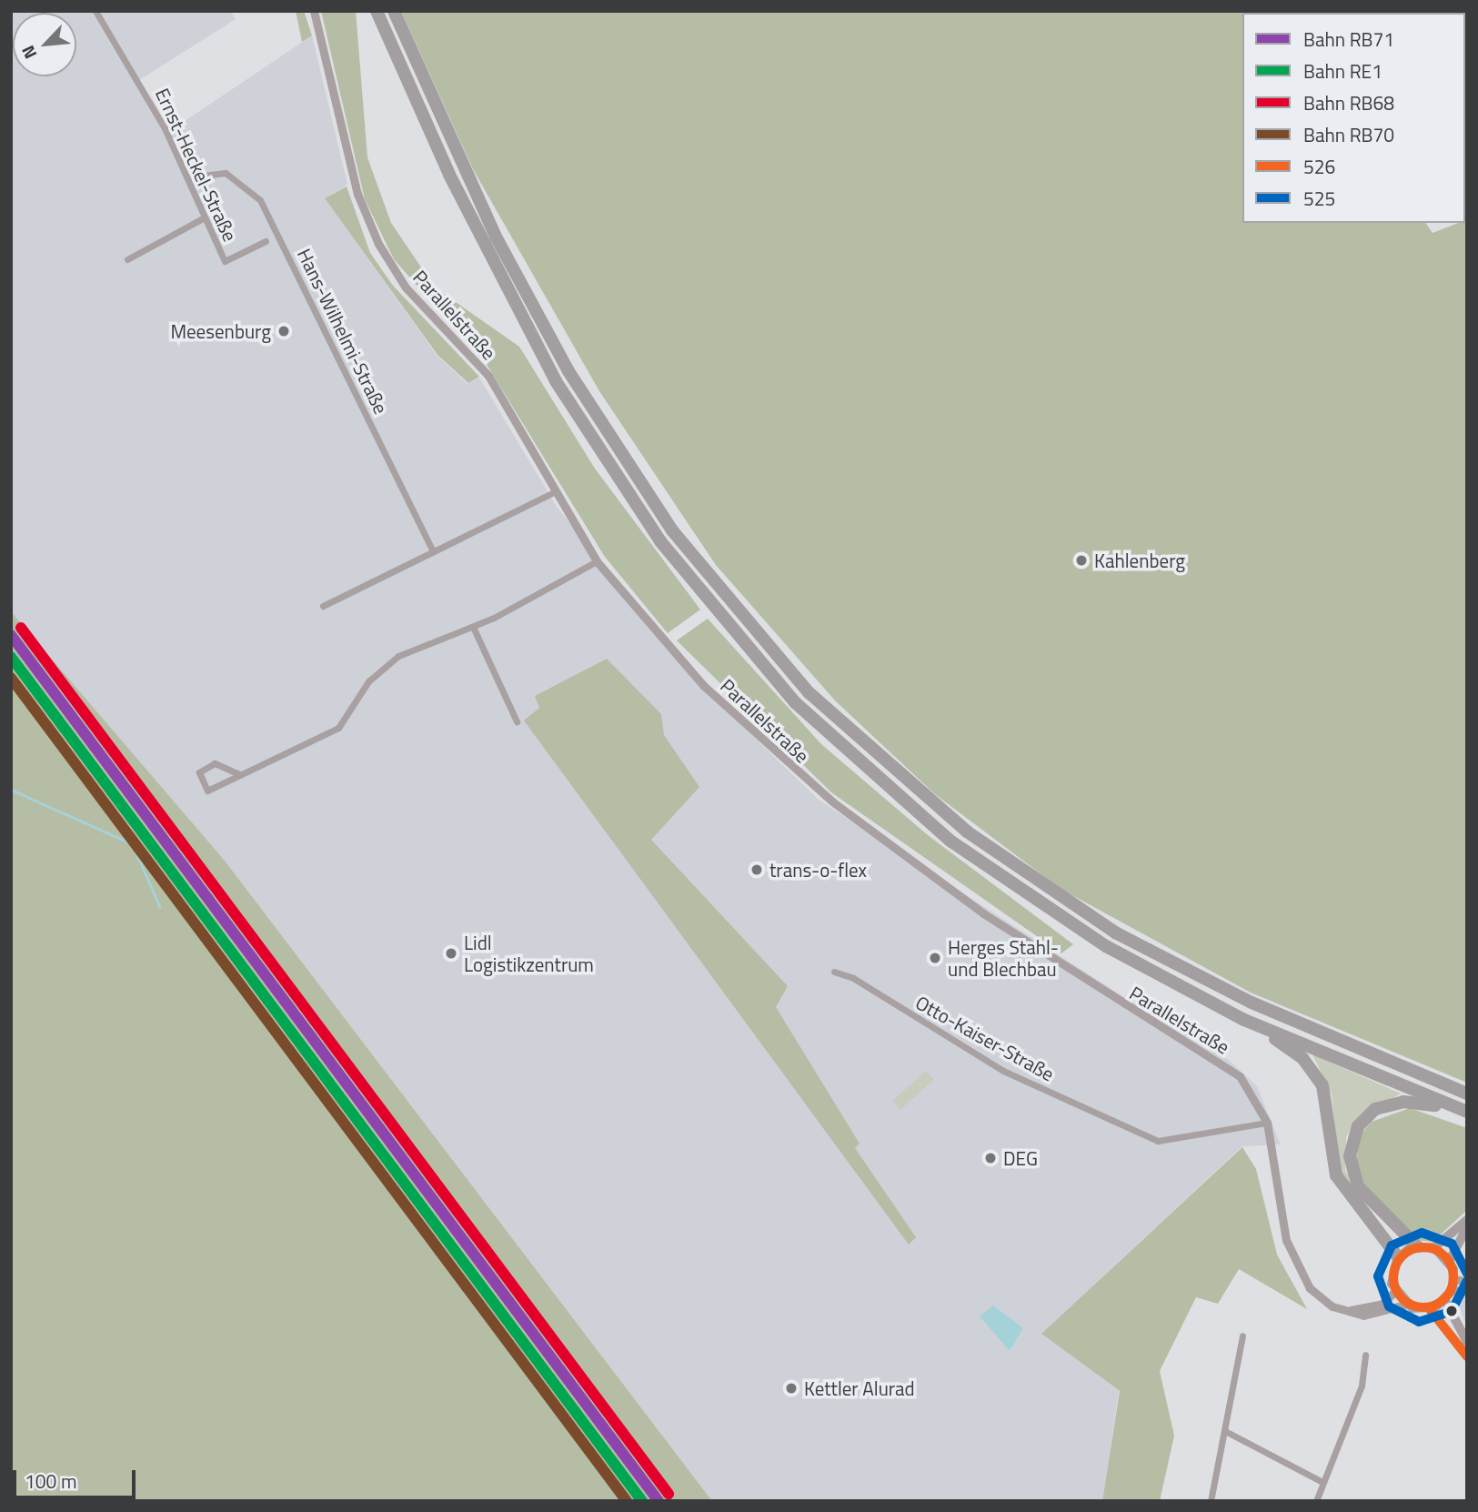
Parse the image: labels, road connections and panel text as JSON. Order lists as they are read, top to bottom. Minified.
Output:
{"streets":{"street":["Ernst-Heckel-Straße","Parallelstraße","Hans-Wilhelmi-Straße","Otto-Kaiser-Straße"]},"crossings":[["Ernst-Heckel-Straße","Hans-Wilhelmi-Straße"],["Parallelstraße","Otto-Kaiser-Straße"]],"places":["Meesenburg","Kahlenberg","trans-o-flex","Lidl Logistikzentrum","Herges Stahl- und Blechbau","DEG","Kettler Alurad"],"lines":["rail line RB68","rail line RB71","rail line RE1","rail line RB70","transit line 525","transit line 526"],"legend":["Bahn RB71","Bahn RE1","Bahn RB68","Bahn RB70","526","525"],"scale_bar":"100 m","north":"bottom left"}
